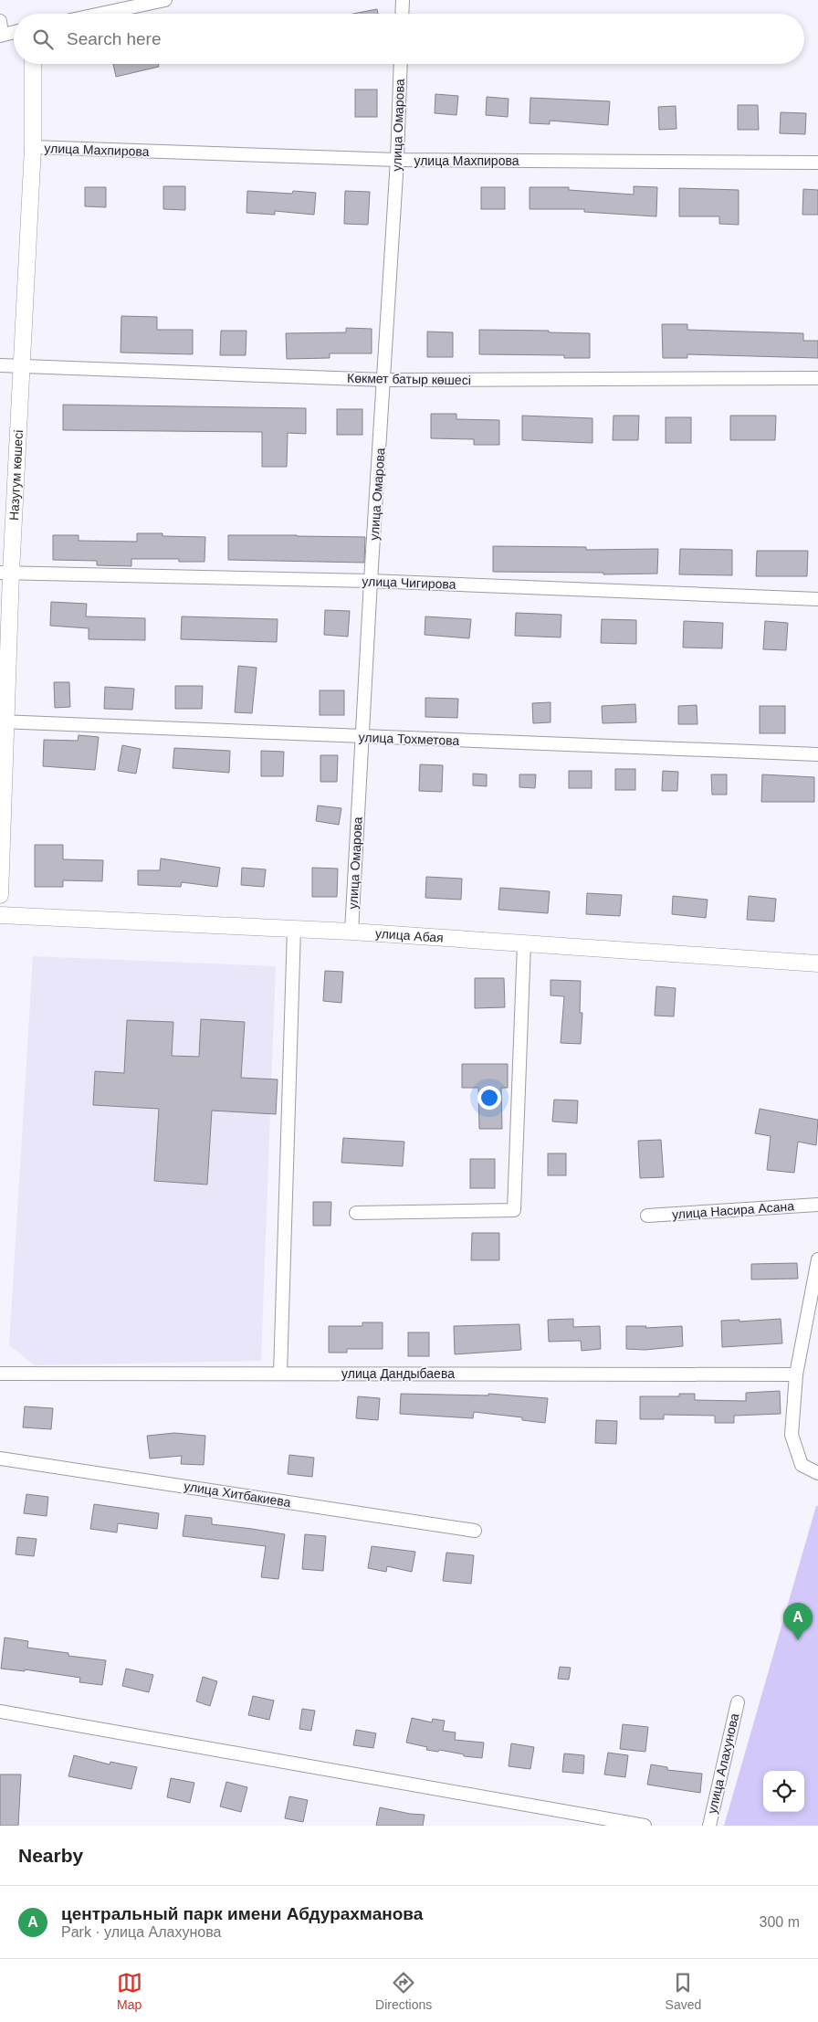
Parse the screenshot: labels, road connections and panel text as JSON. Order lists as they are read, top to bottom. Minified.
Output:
{"streets":{"street":["улица Омарова","улица Махпирова","Көкмет батыр көшесі","Назугум көшесі","улица Чигирова","улица Тохметова","улица Абая","улица Насира Асана","улица Дандыбаева","улица Хитбакиева","улица Алахунова"]},"crossings":[["улица Омарова","улица Махпирова"],["улица Омарова","Көкмет батыр көшесі"],["улица Омарова","улица Чигирова"],["улица Омарова","улица Тохметова"],["улица Омарова","улица Абая"],["улица Махпирова","Назугум көшесі"],["Көкмет батыр көшесі","Назугум көшесі"],["Назугум көшесі","улица Чигирова"],["Назугум көшесі","улица Тохметова"]],"page":{"search":"Search here","pins":"A","heading":"Nearby","list":[{"mark":"A","name":"центральный парк имени Абдурахманова","note":"Park · улица Алахунова","value":"300 m"}],"nav":["Map","Directions","Saved"]}}
